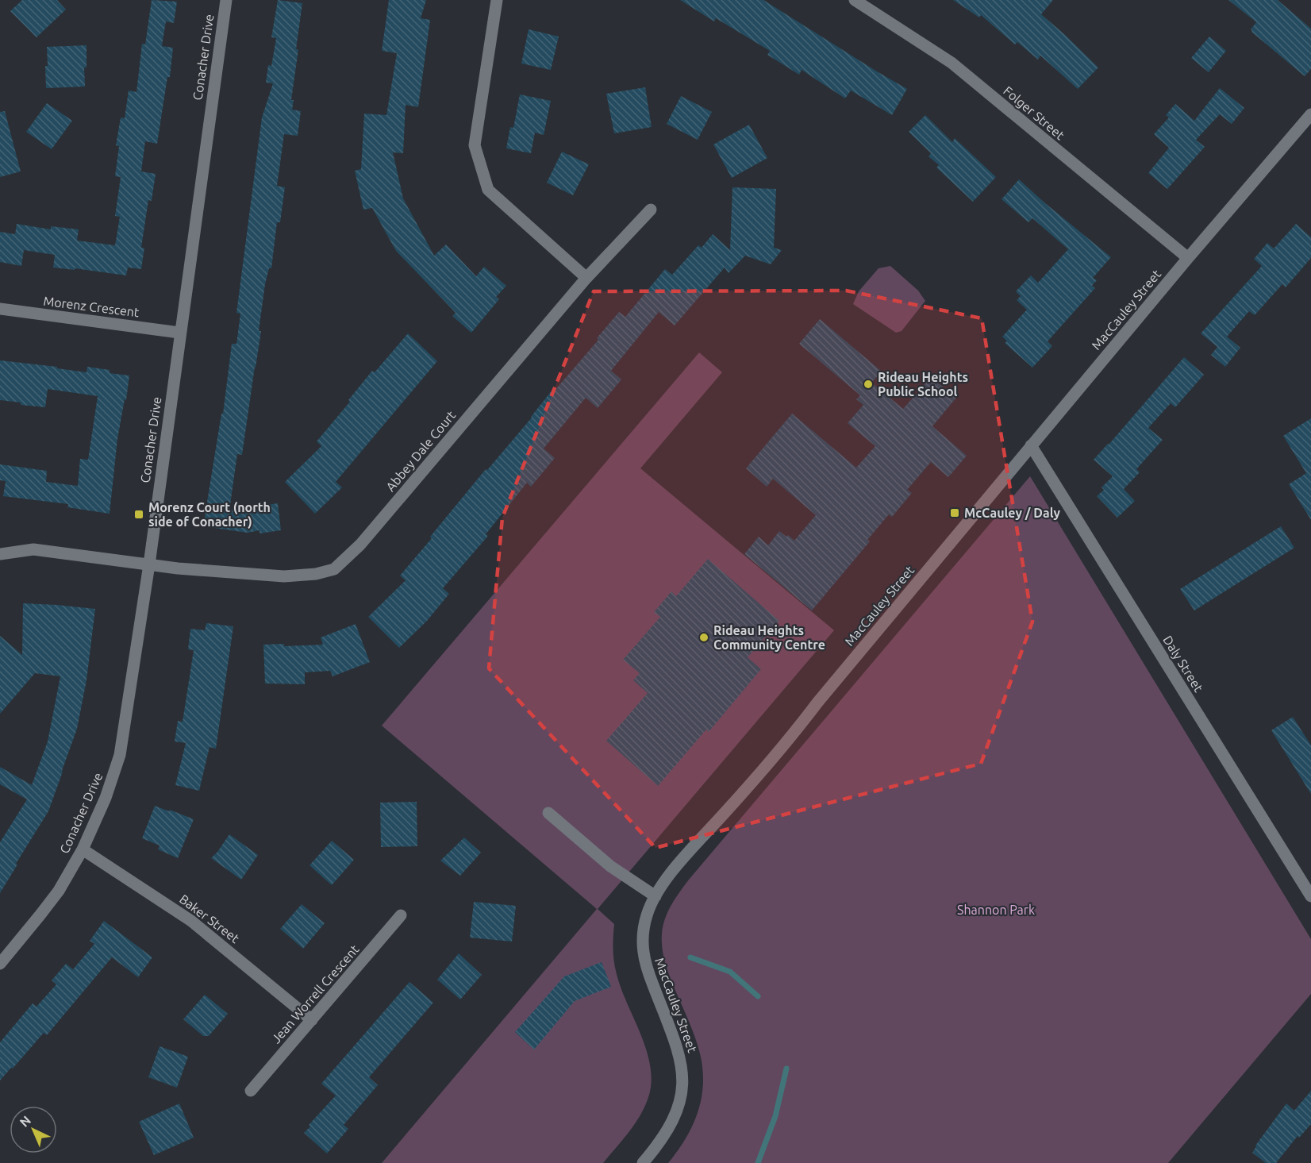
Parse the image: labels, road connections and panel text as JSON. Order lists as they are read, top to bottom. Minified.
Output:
{"streets":{"street":["Conacher Drive","Folger Street","Morenz Crescent","MacCauley Street","Abbey Dale Court","Daly Street","Baker Street","Jean Worrell Crescent"]},"crossings":[["Conacher Drive","Morenz Crescent"],["Conacher Drive","Abbey Dale Court"],["Conacher Drive","Baker Street"],["Folger Street","MacCauley Street"],["MacCauley Street","Daly Street"],["Baker Street","Jean Worrell Crescent"]],"parks":["Shannon Park"],"places":{"other":["Rideau Heights Public School","Rideau Heights Community Centre"],"transit":["McCauley / Daly","Morenz Court (north side of Conacher)"]},"north":"top left"}
